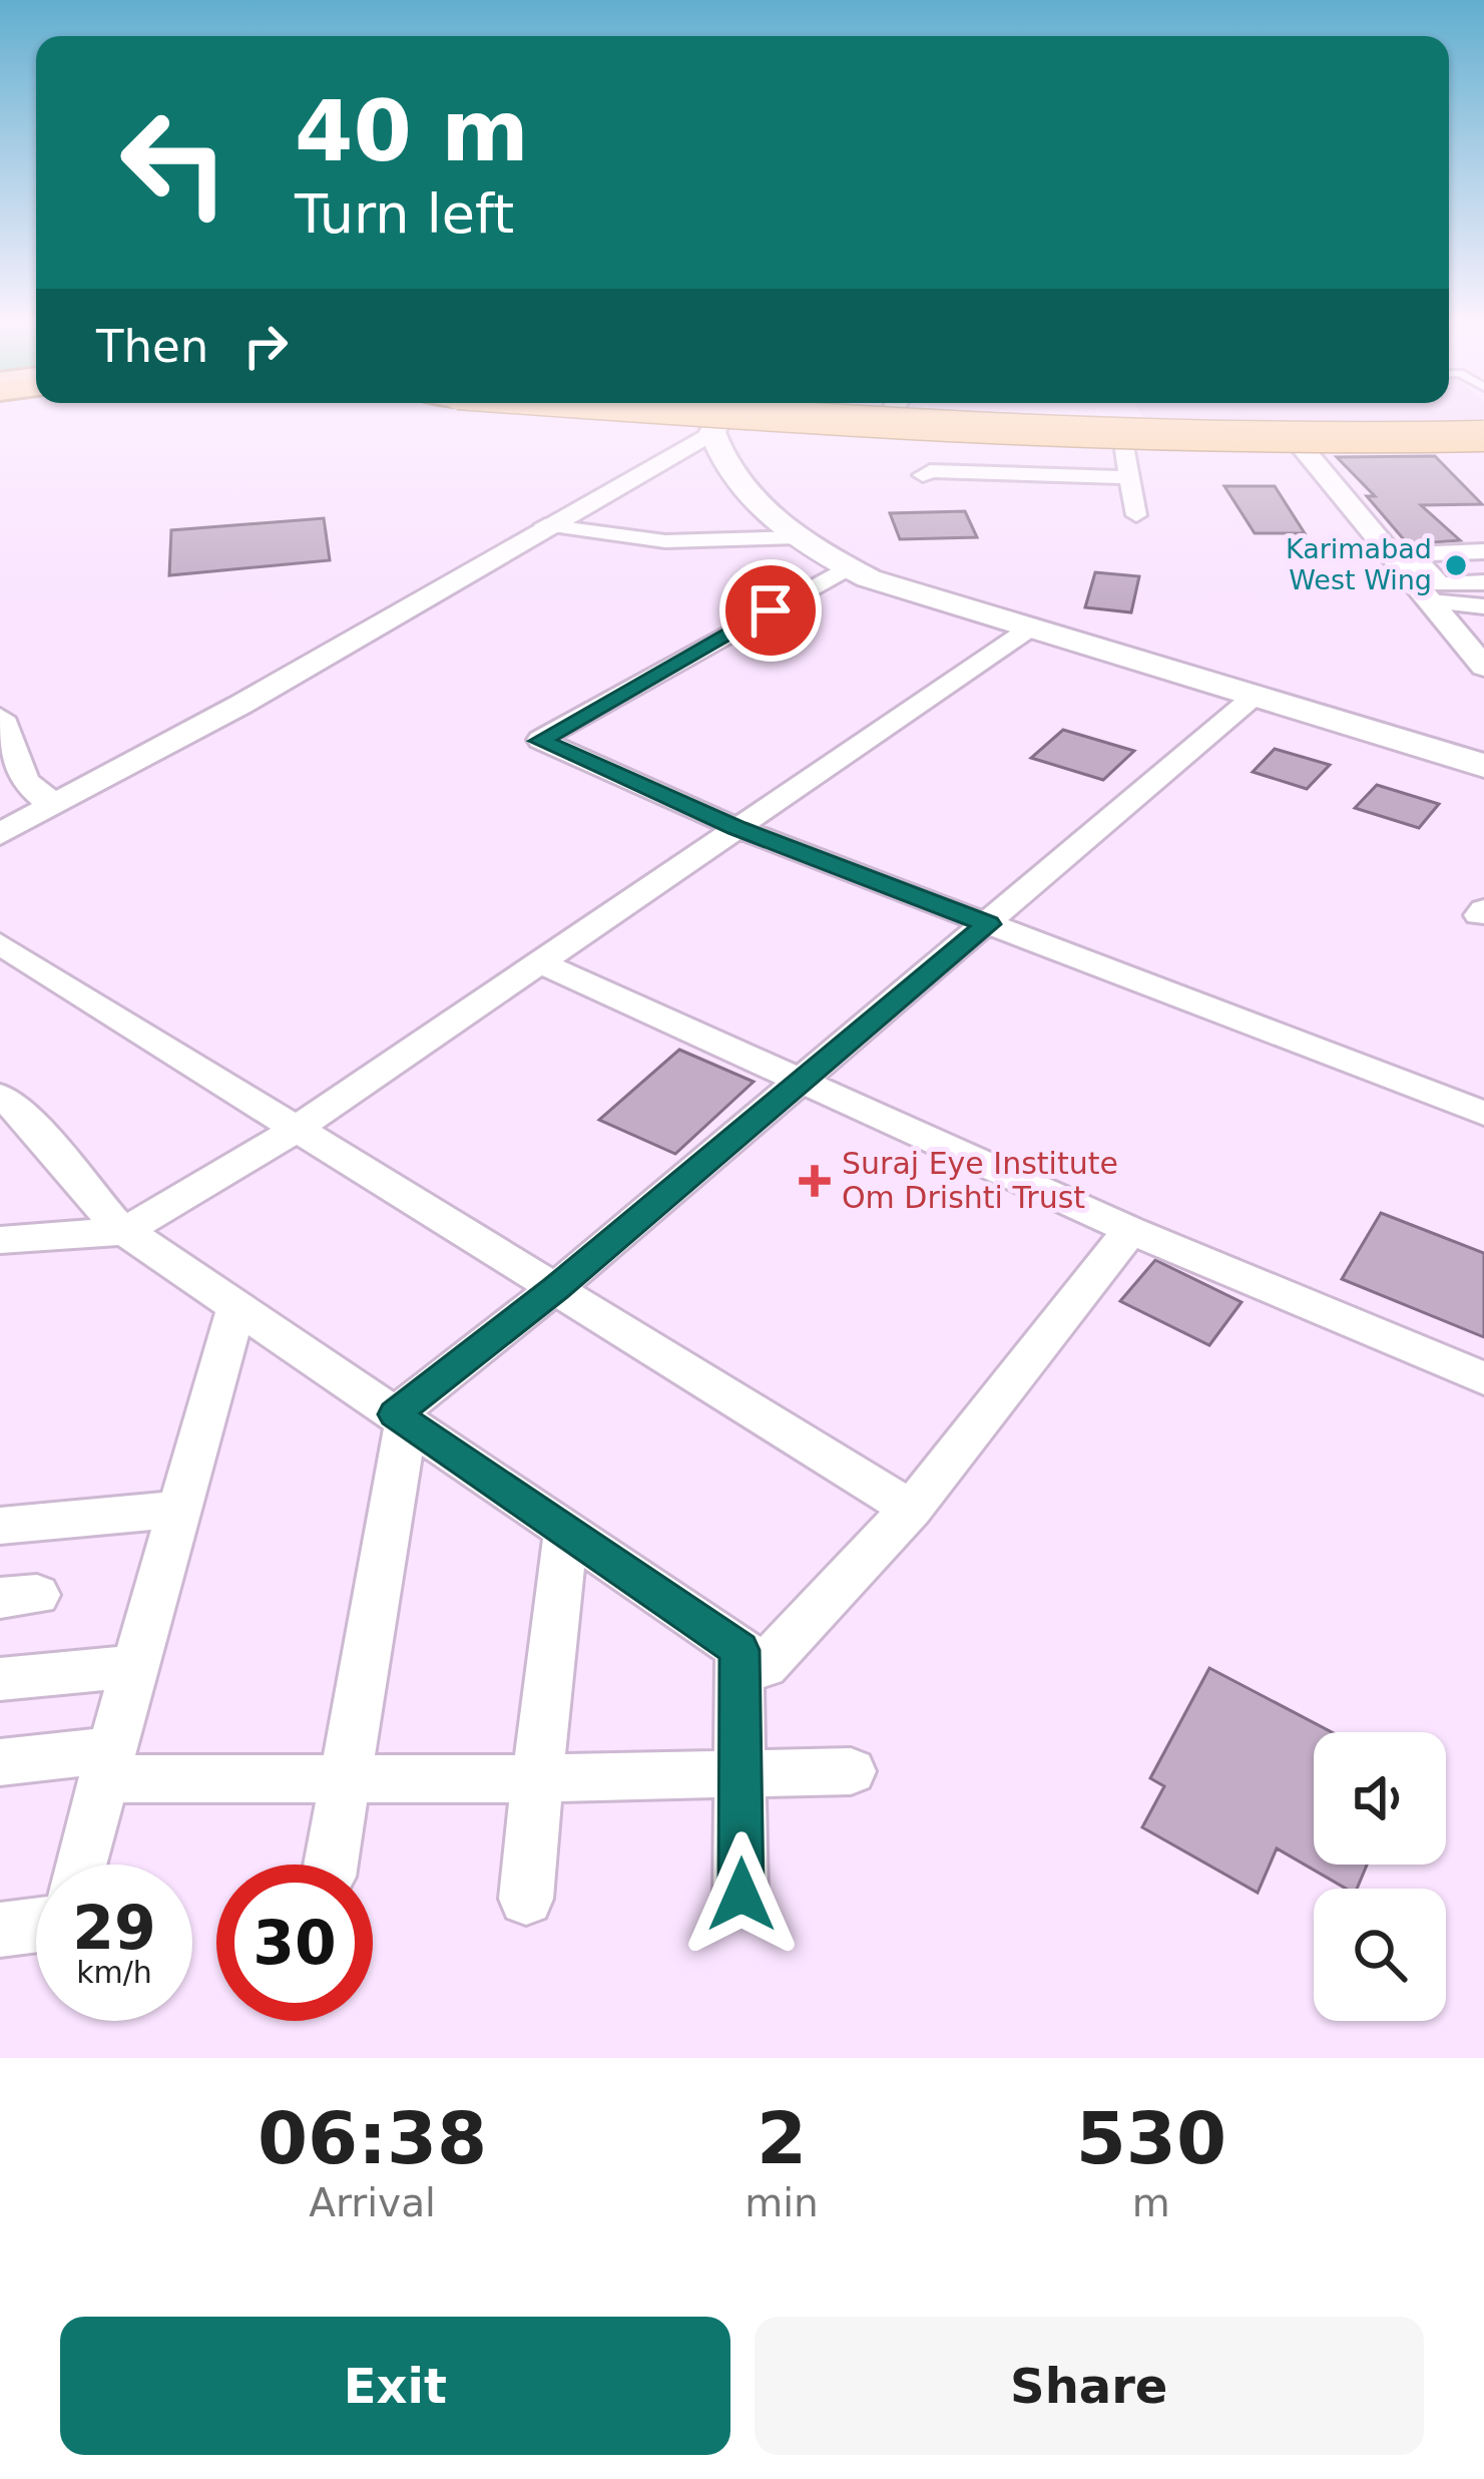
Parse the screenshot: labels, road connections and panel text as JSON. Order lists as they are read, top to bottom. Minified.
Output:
{"places":{"other":["Karimabad West Wing"],"health":["Suraj Eye Institute Om Drishti Trust"]},"page":{"turn":["40 m","Turn left"],"then":"Then","speed":"29 km/h","limit":"30","eta":["06:38","Arrival","2","min","530","m"],"buttons":["Exit","Share"]}}
